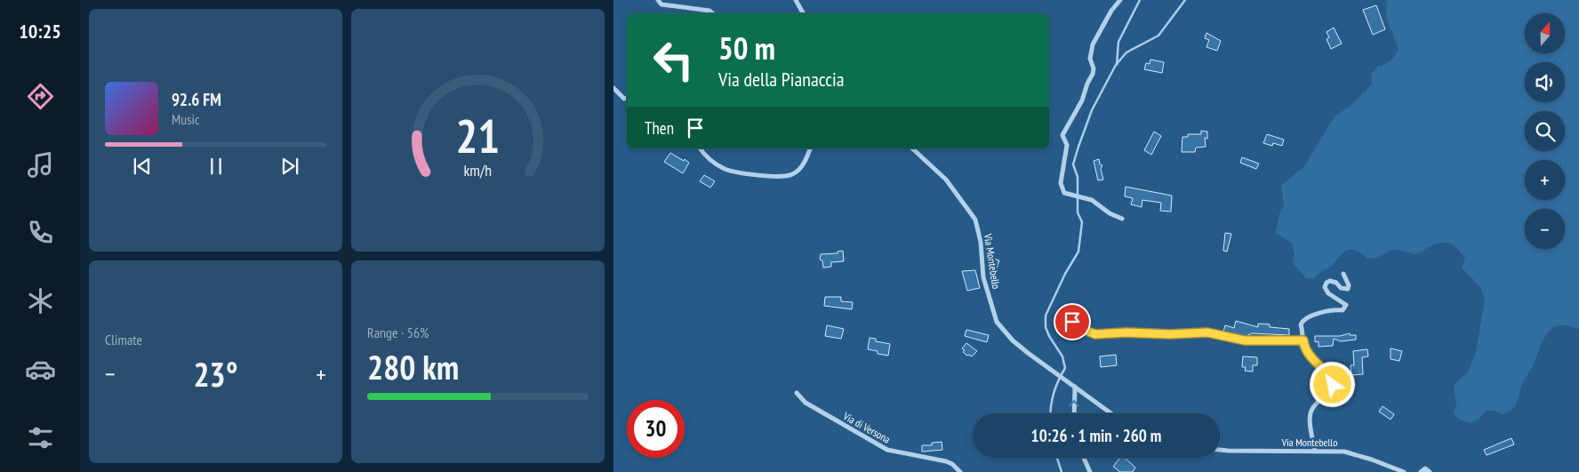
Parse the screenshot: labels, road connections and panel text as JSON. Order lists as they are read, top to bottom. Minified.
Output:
{"streets":{"street":["Via Montebello","Via di Versona"]},"north":"top","page":{"tabs":"10:25","map_buttons":["+","−"],"turn":["50 m","Via della Pianaccia"],"song":["92.6 FM","Music"],"then":"Then","tile":["Climate",["Range · 56%","280 km"]],"heat":["−","23°","+"],"limit":"30","trip":"10:26 · 1 min · 260 m","gauge":["21","km/h"]}}
